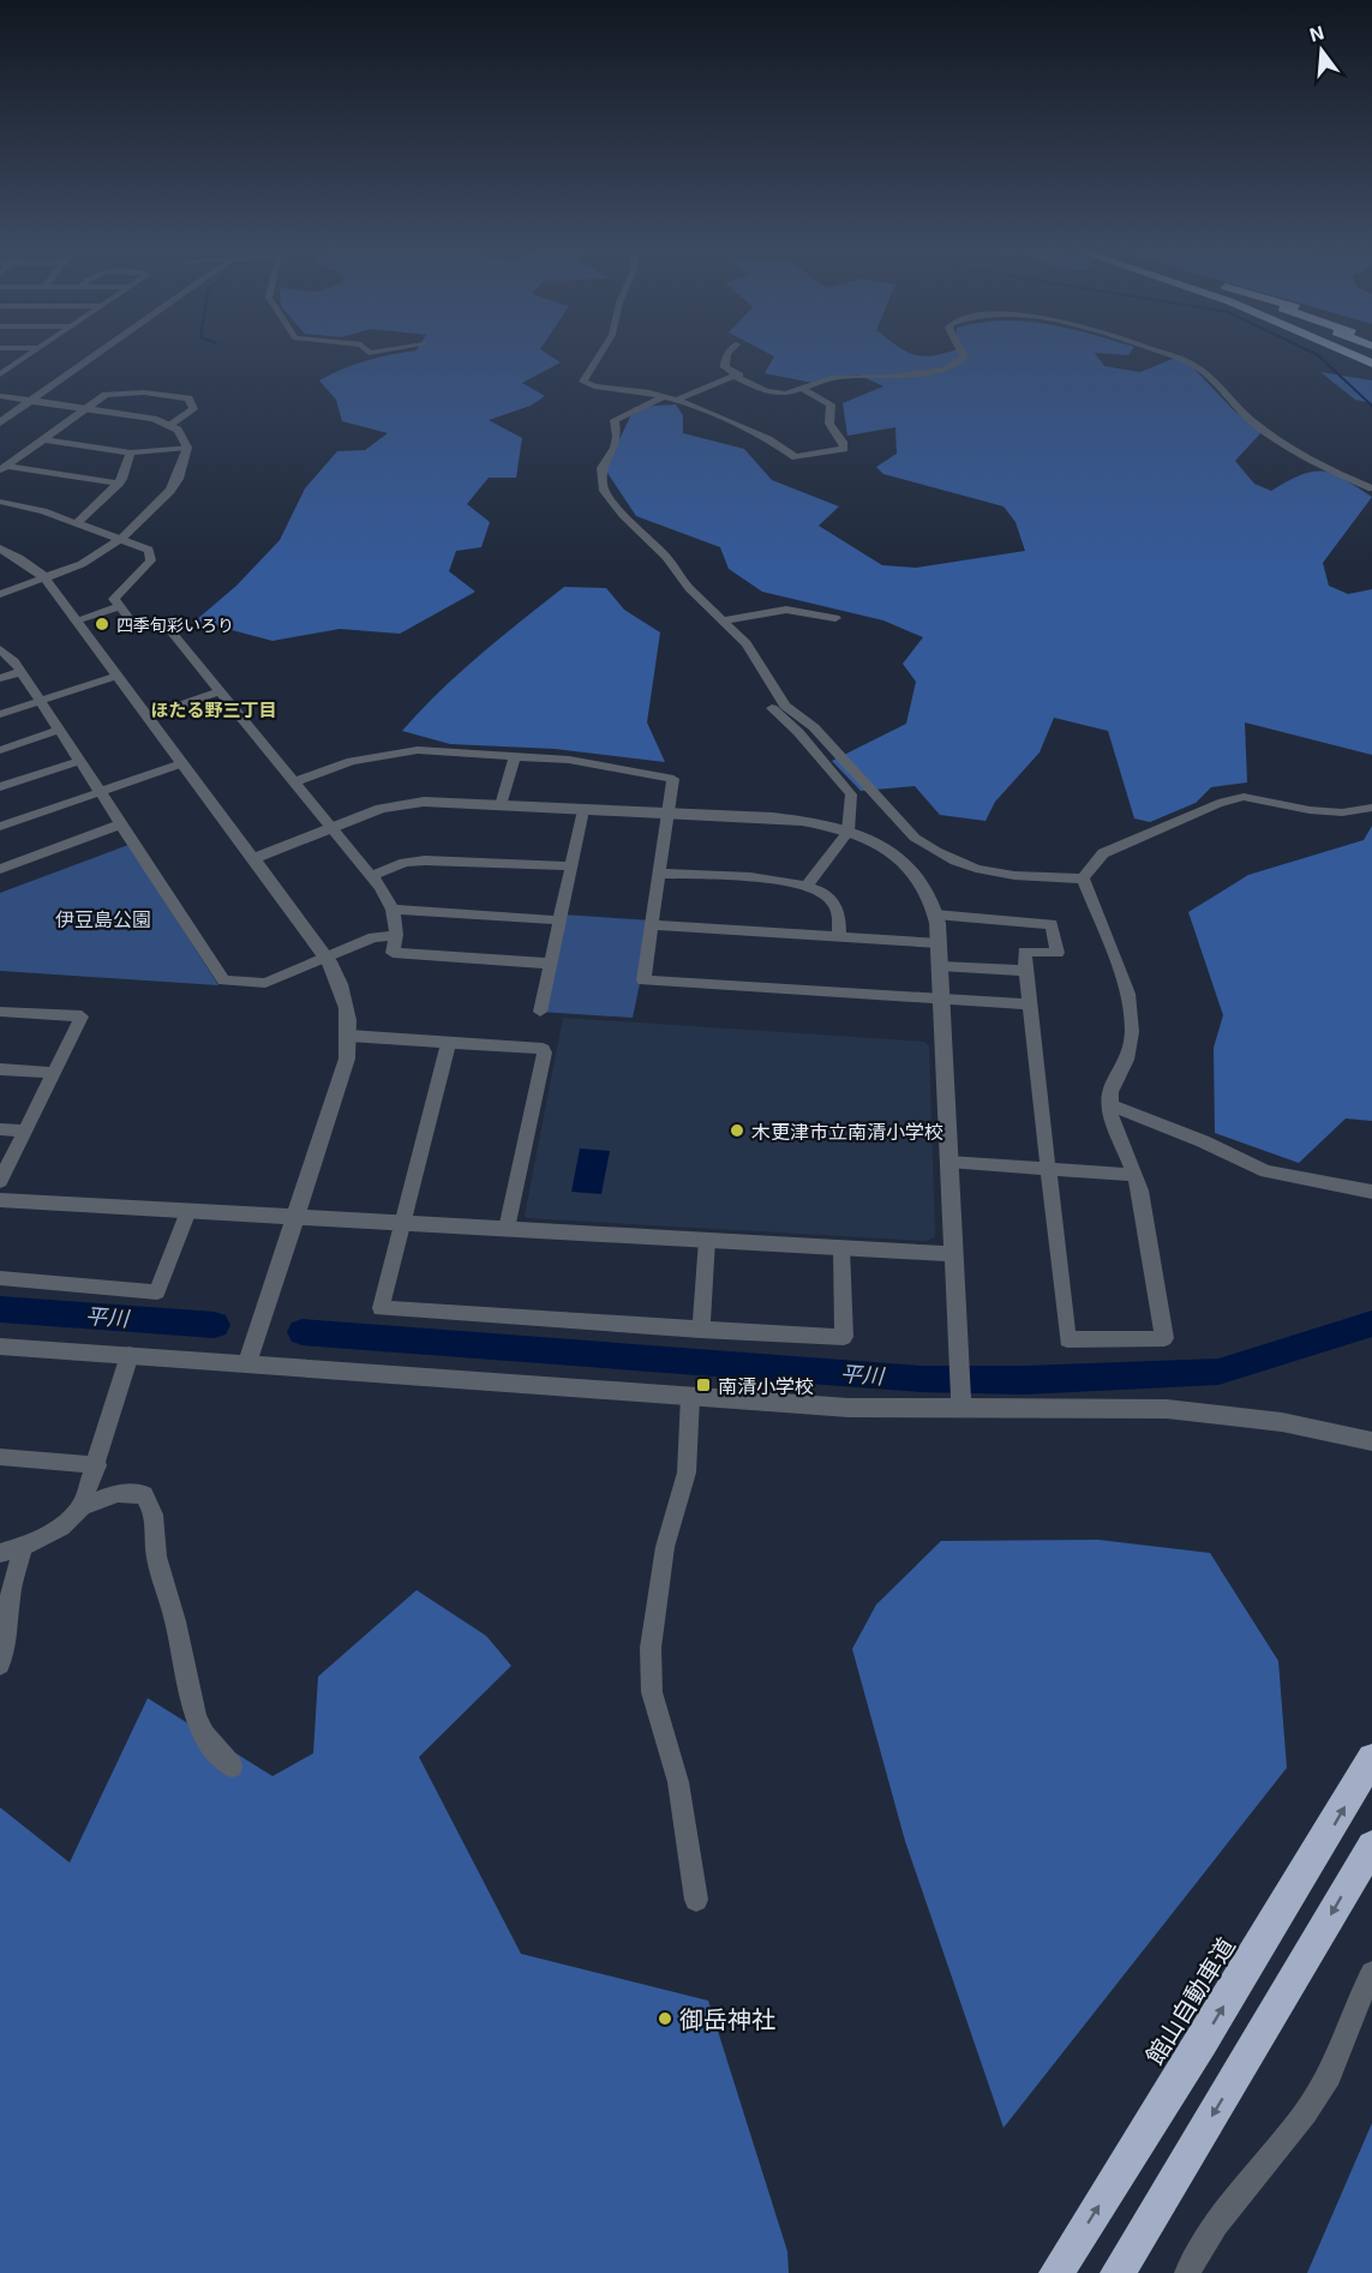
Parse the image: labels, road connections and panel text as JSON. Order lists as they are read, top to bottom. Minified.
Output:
{"streets":{"highway":["館山自動車道"]},"districts":["ほたる野三丁目"],"water":["平川"],"parks":["伊豆島公園"],"places":{"other":["四季旬彩いろり","木更津市立南清小学校","御岳神社"],"transit":["南清小学校"]},"north":"top"}
